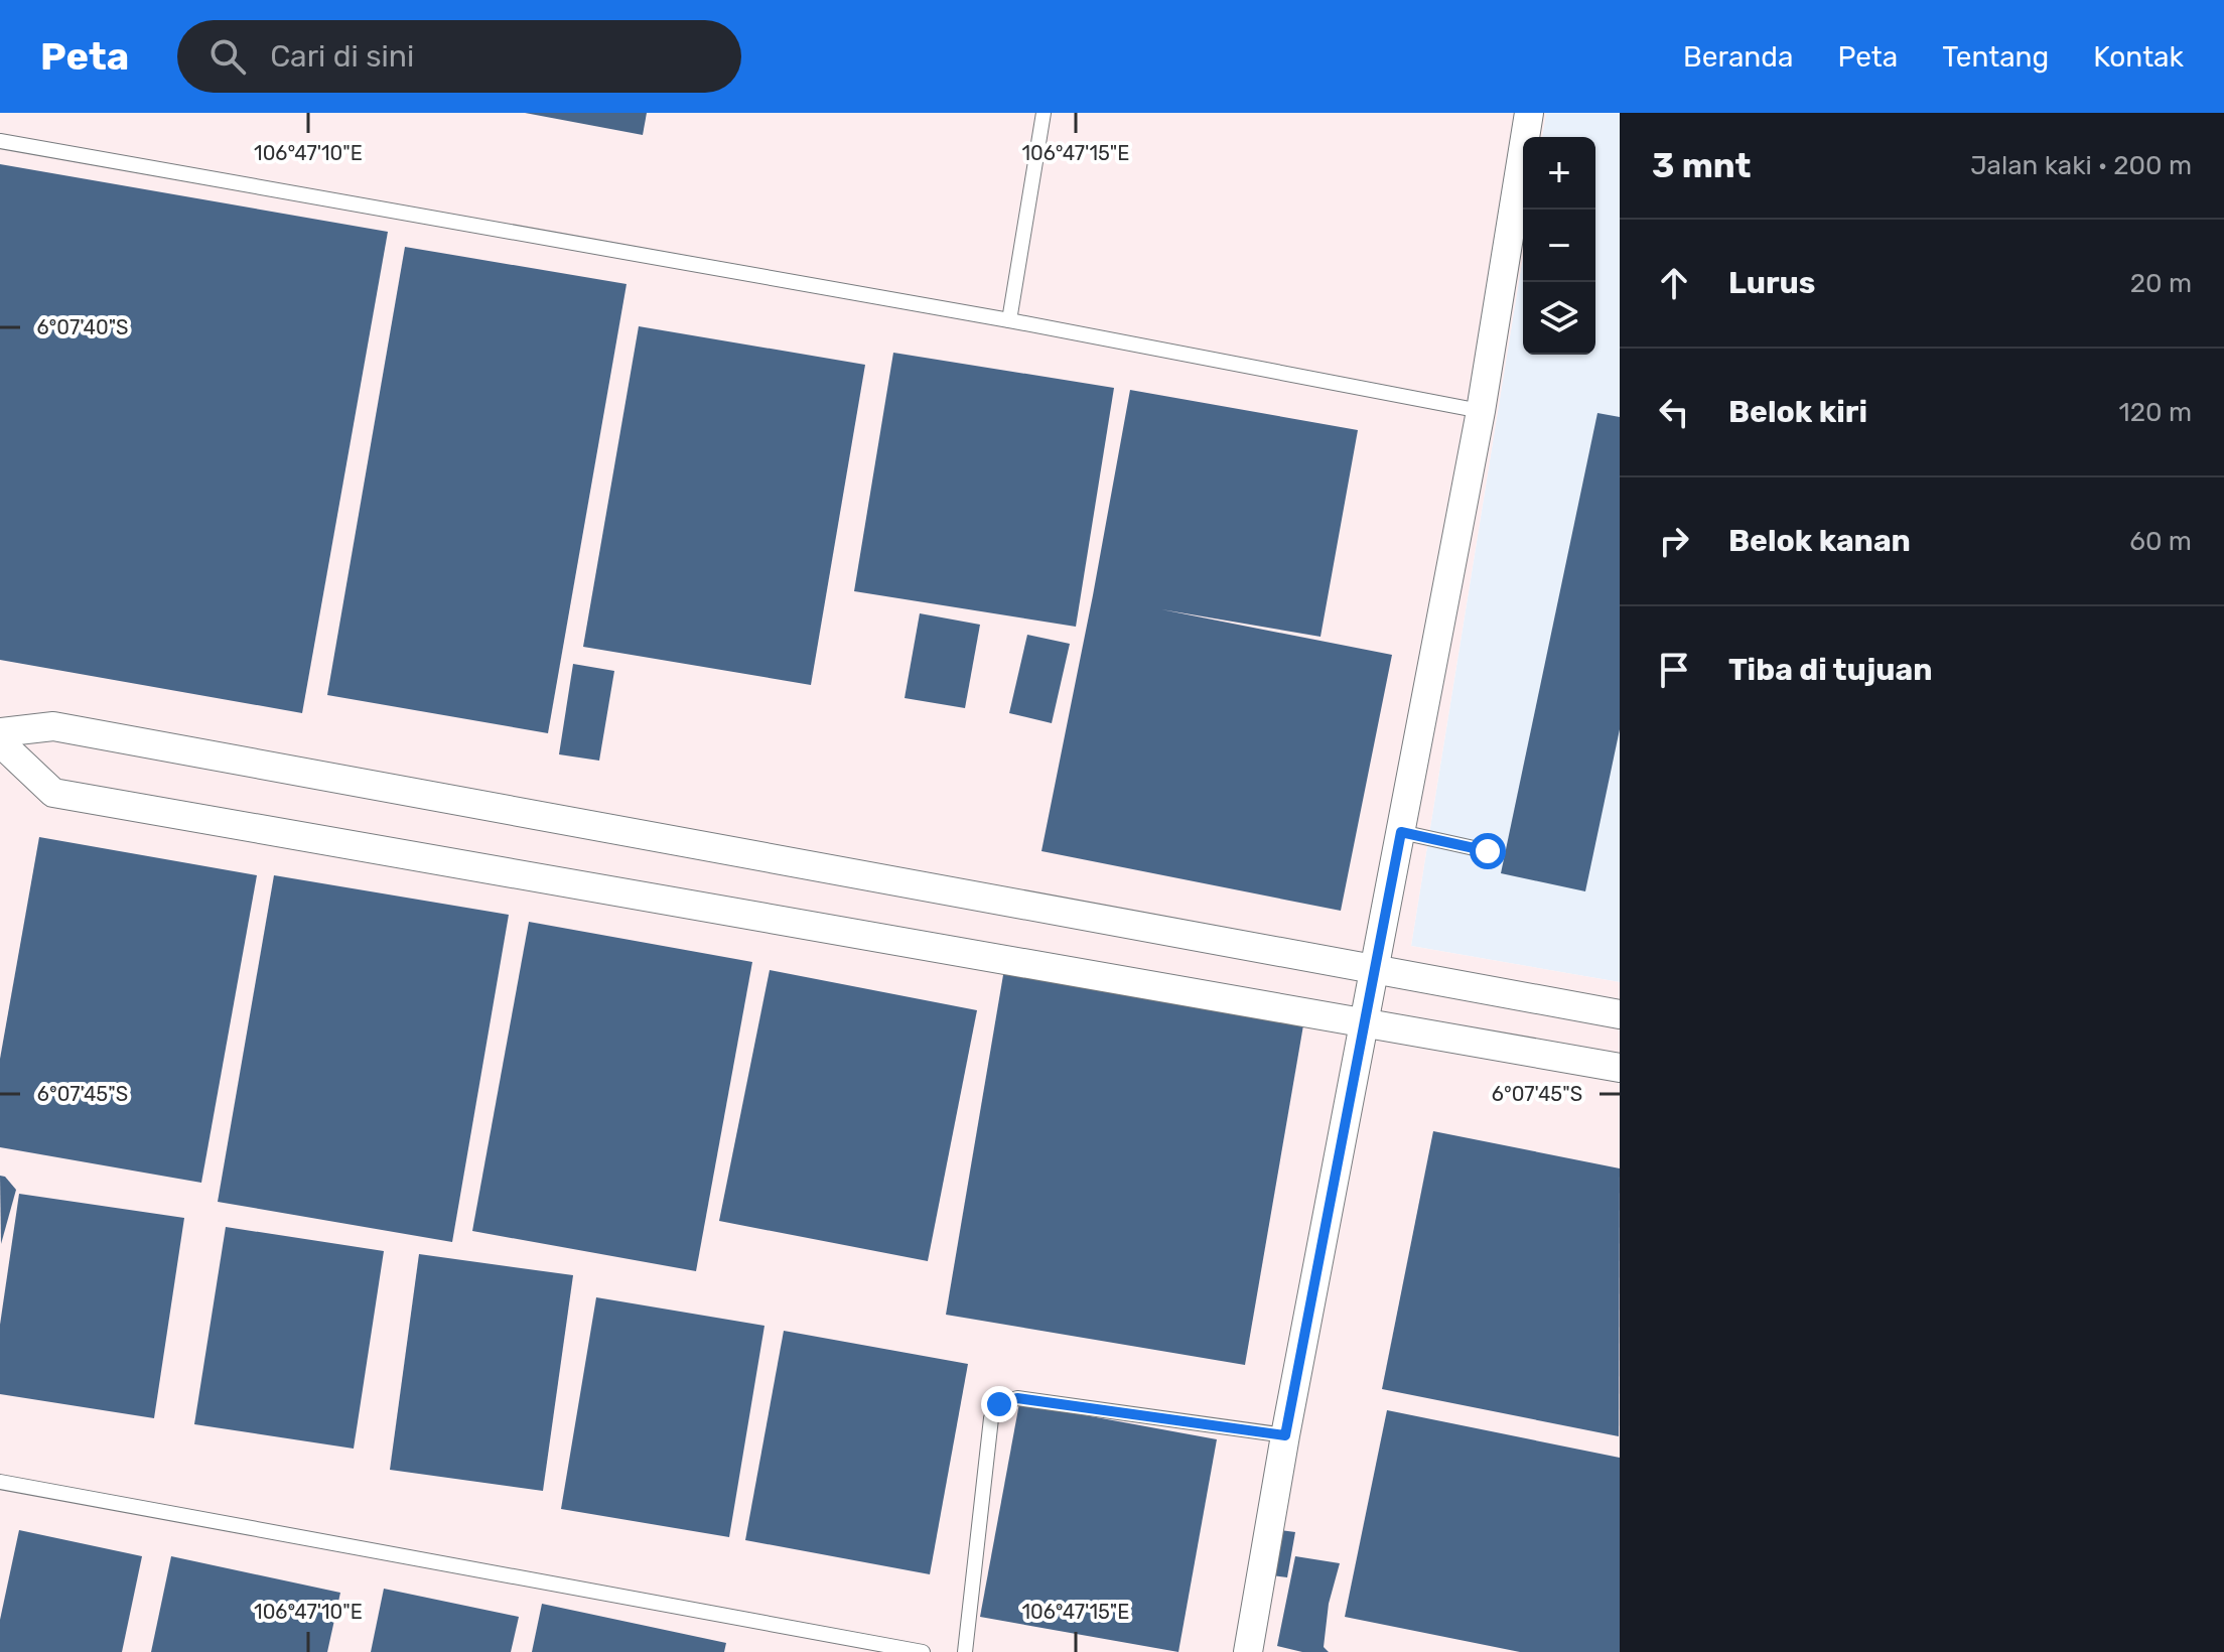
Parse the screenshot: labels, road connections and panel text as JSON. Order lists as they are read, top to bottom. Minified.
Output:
{"page":{"header":"Peta","search":"Cari di sini","nav":["Beranda","Peta","Tentang","Kontak"],"heading":["3 mnt","Jalan kaki · 200 m"],"map_buttons":["+","−"],"list":[["Lurus","20 m"],["Belok kiri","120 m"],["Belok kanan","60 m"],"Tiba di tujuan"]},"coordinates":["106°47'10\"E","106°47'15\"E","6°07'40\"S","6°07'45\"S"]}
